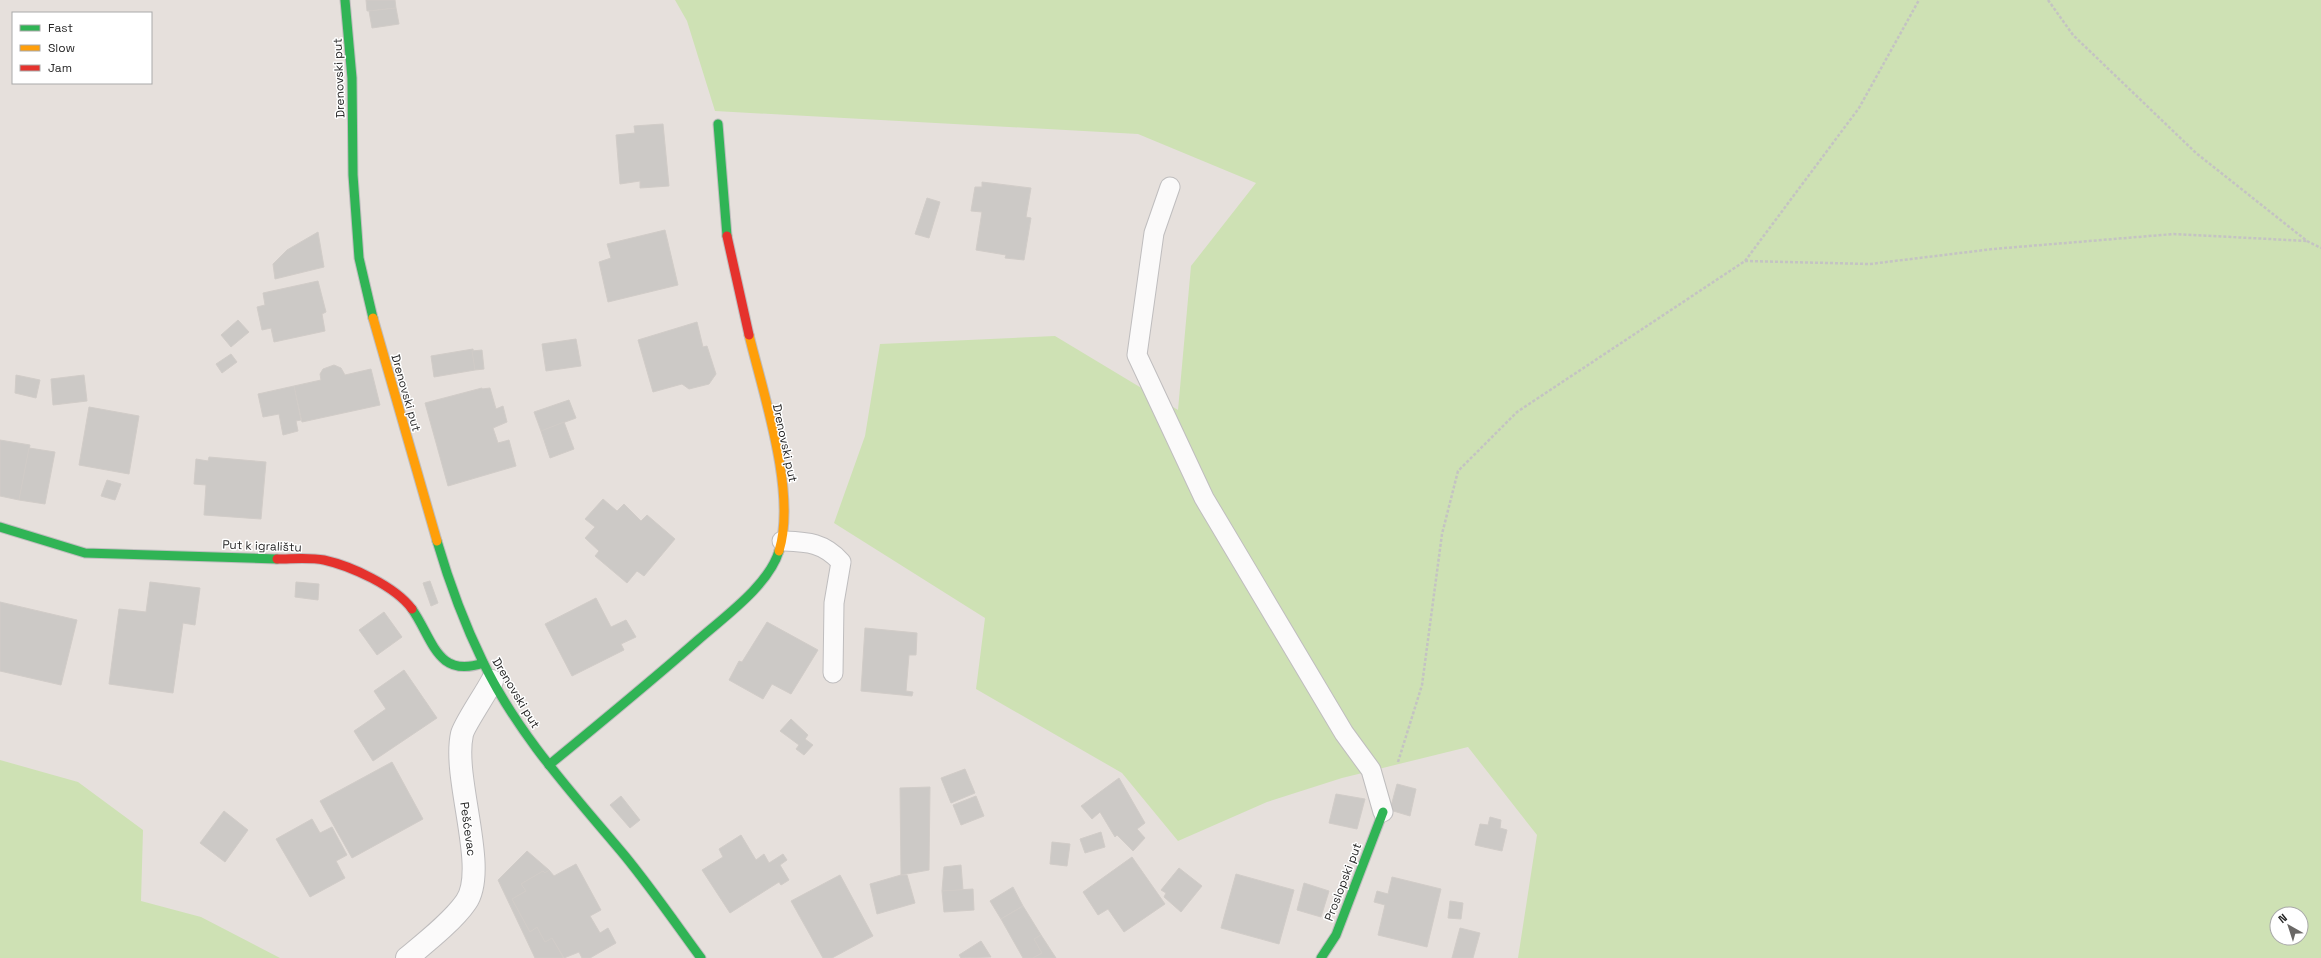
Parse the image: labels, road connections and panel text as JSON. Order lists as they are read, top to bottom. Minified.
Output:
{"streets":{"street":["Drenovski put","Put k igralištu","Pešćevac","Proslopski put"]},"crossings":[["Drenovski put","Put k igralištu"],["Drenovski put","Pešćevac"],["Put k igralištu","Pešćevac"]],"legend":["Fast","Slow","Jam"],"north":"top left"}
